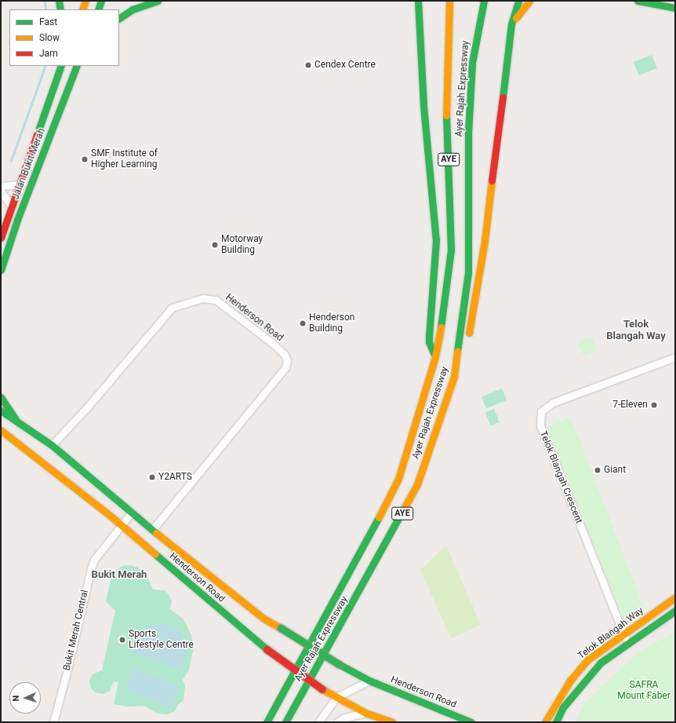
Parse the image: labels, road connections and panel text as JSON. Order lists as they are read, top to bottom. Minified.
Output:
{"streets":{"main road":["Ayer Rajah Expressway","AYE","Jalan Bukit Merah","Henderson Road","Telok Blangah Way"],"street":["Telok Blangah Crescent","Bukit Merah Central"]},"crossings":[["Henderson Road","Bukit Merah Central"],["Telok Blangah Crescent","Telok Blangah Way"]],"districts":["Telok Blangah Way","Bukit Merah"],"parks":["SAFRA Mount Faber"],"places":["Cendex Centre","SMF Institute of Higher Learning","Motorway Building","Henderson Building","7-Eleven","Giant","Y2ARTS","Sports Lifestyle Centre"],"legend":["Fast","Slow","Jam"],"north":"left"}
